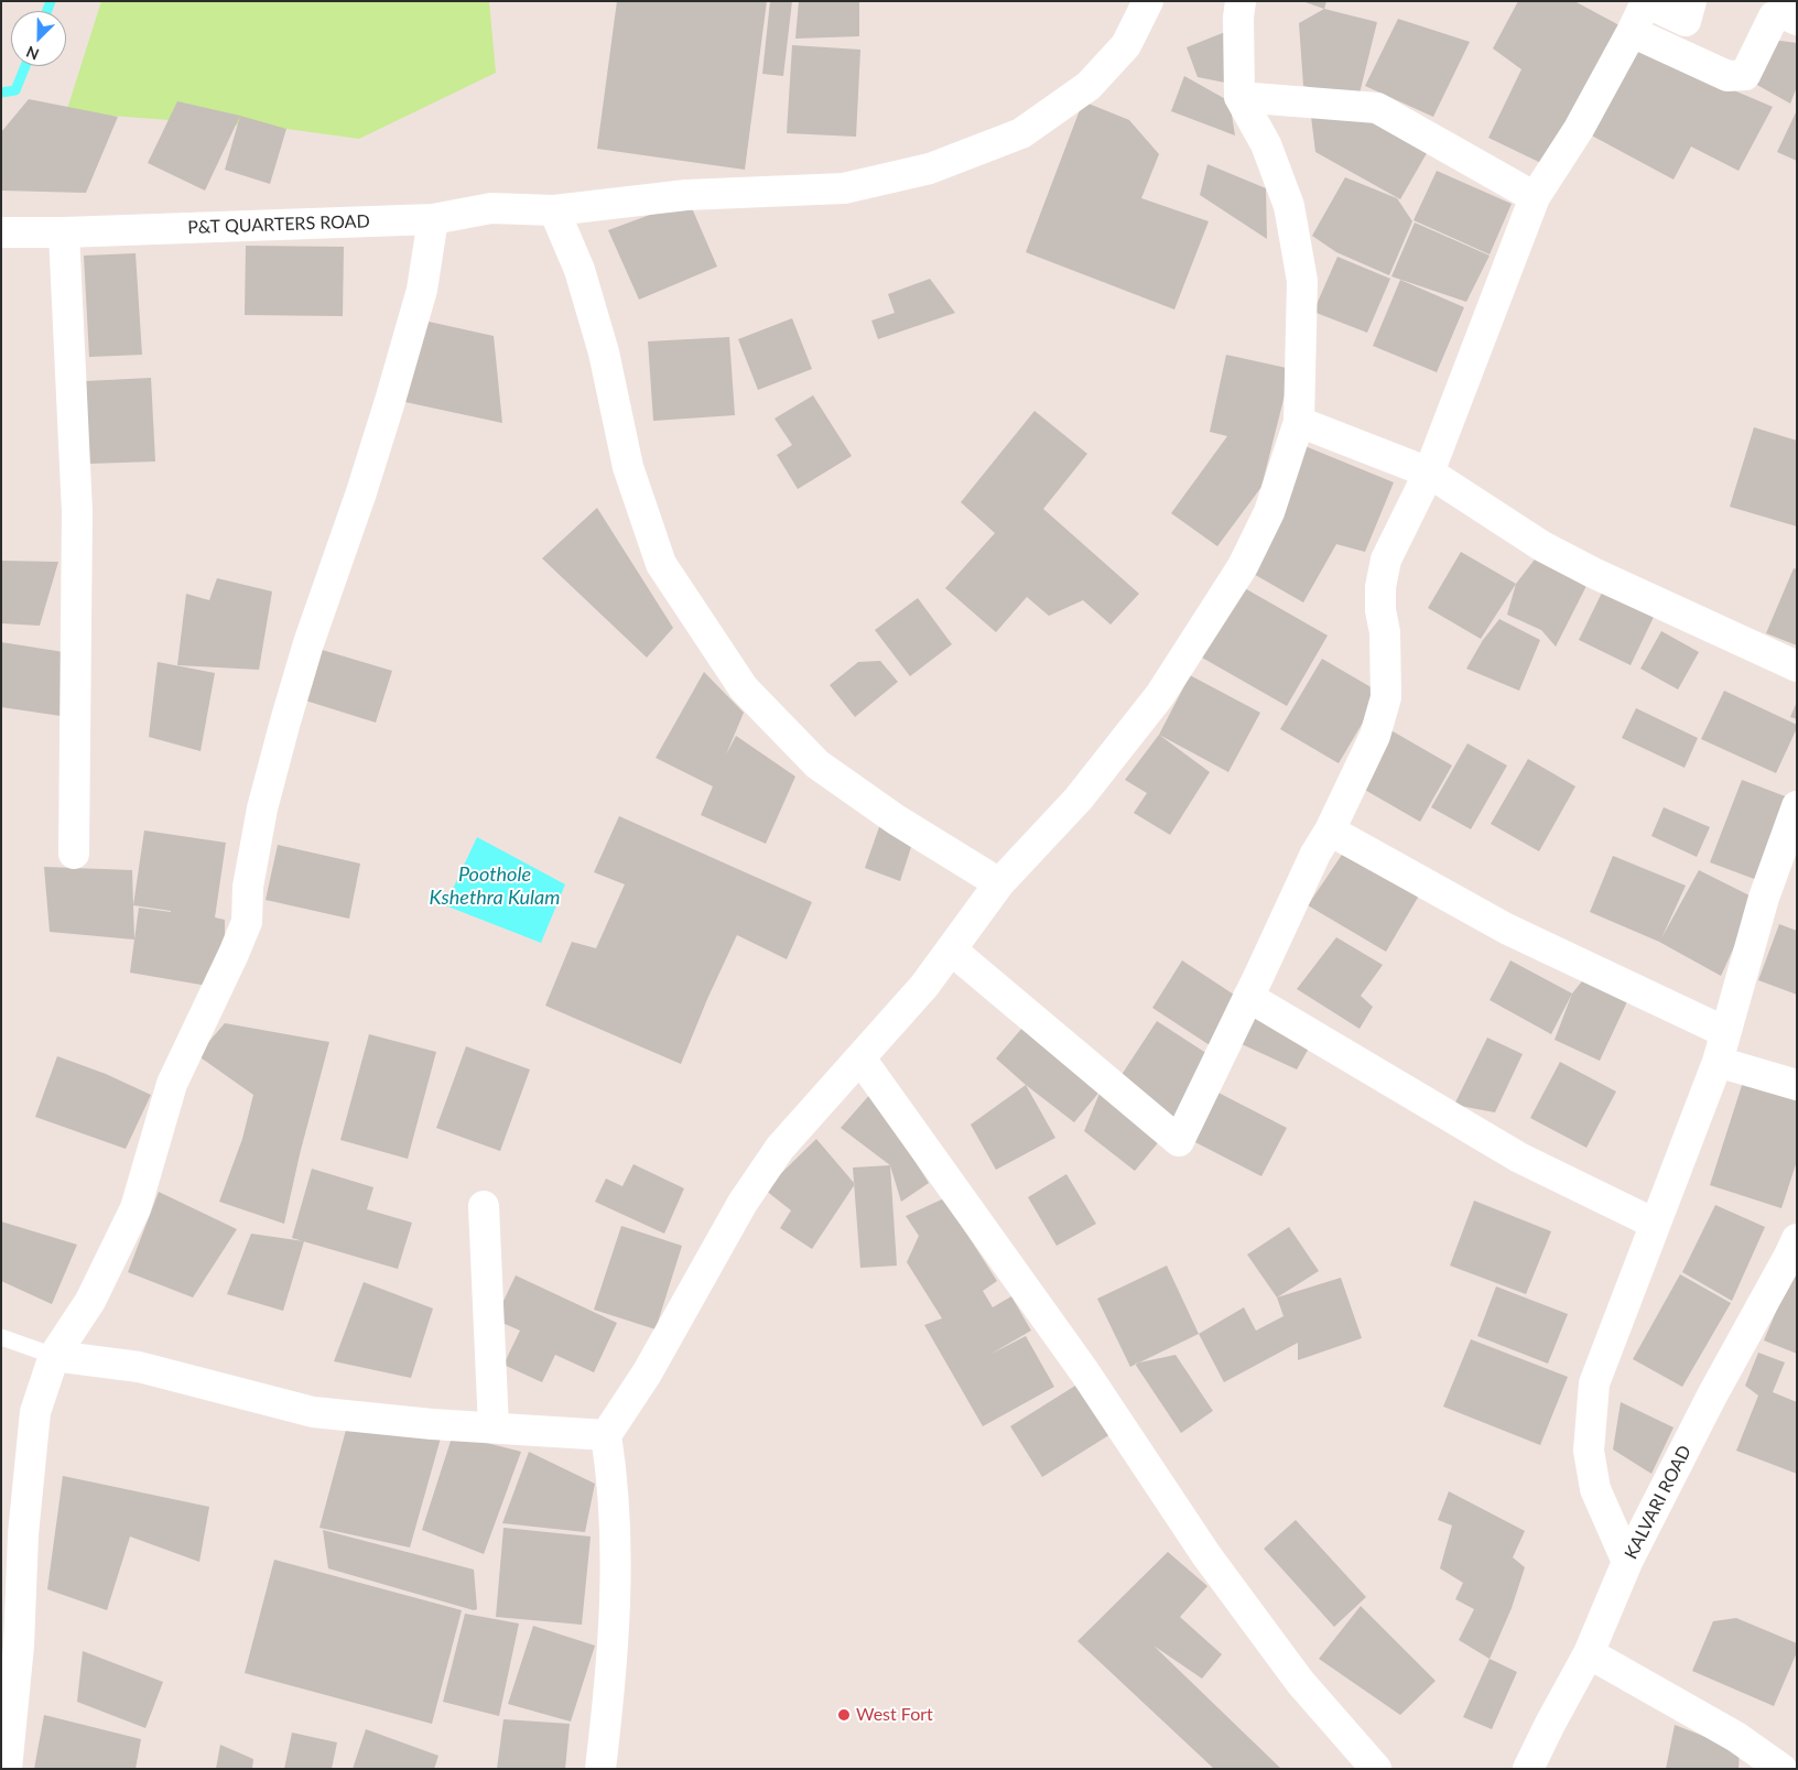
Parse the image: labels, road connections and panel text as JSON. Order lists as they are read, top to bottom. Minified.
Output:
{"streets":{"street":["P&T QUARTERS ROAD","KALVARI ROAD"]},"water":["Poothole Kshethra Kulam"],"places":["West Fort"],"north":"bottom left"}
